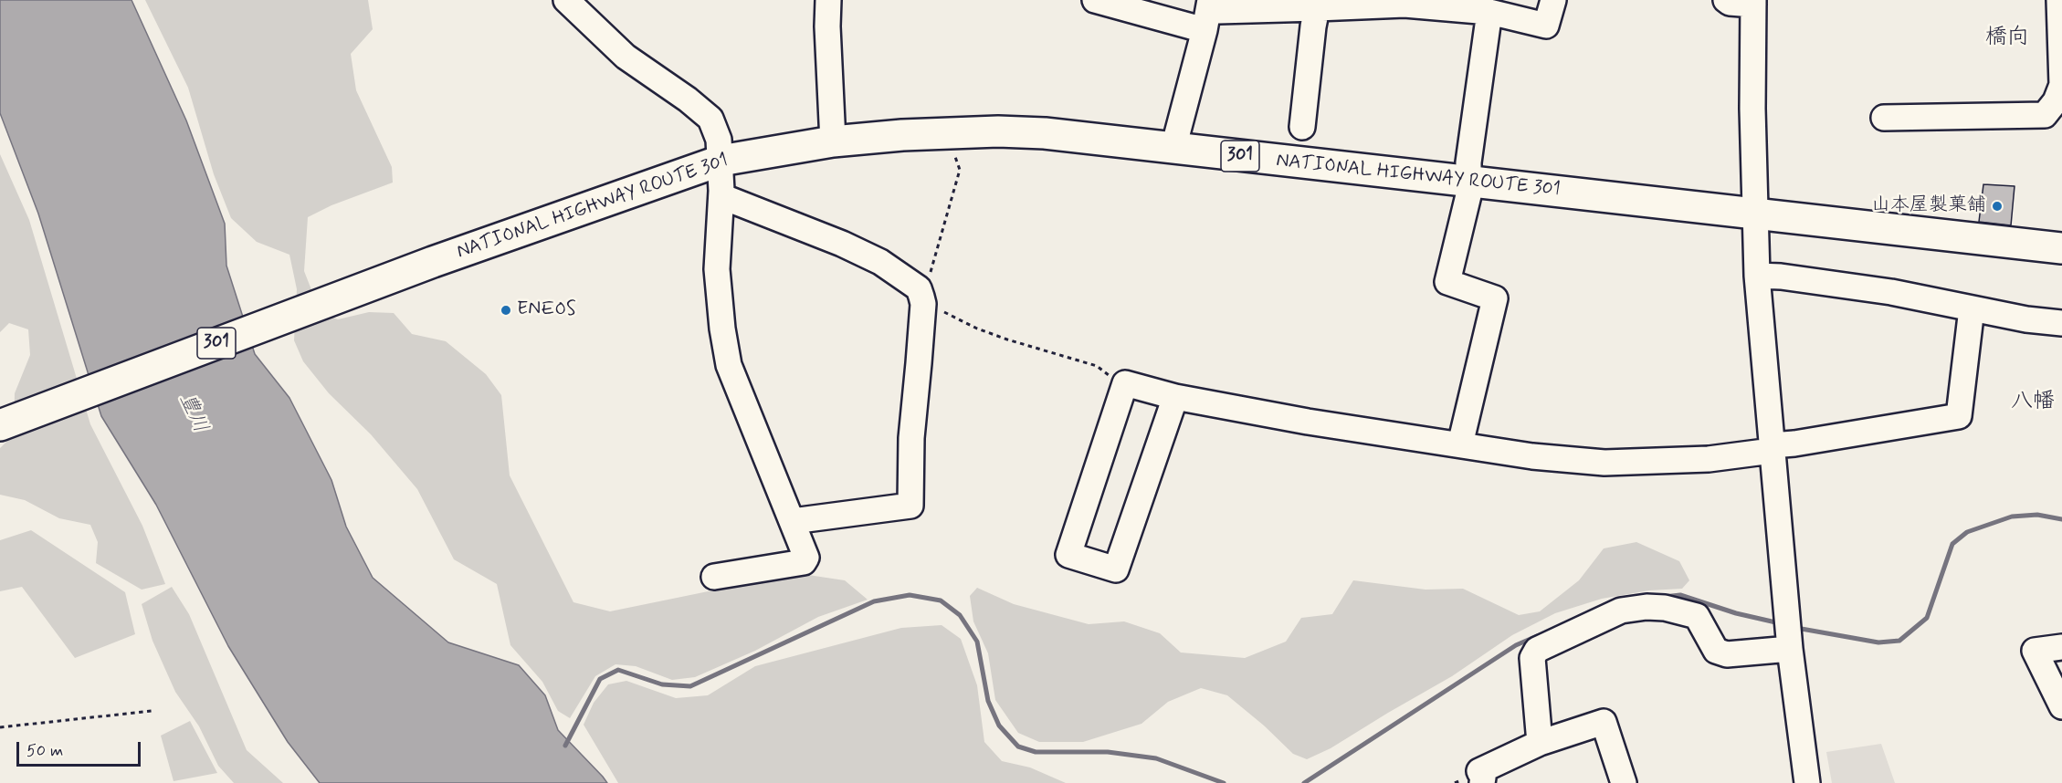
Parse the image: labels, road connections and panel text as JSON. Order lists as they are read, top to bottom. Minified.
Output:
{"streets":{"highway":["301","NATIONAL HIGHWAY ROUTE 301"]},"districts":["橋向","八幡"],"water":["豊川"],"places":["山本屋製菓舗","ENEOS"],"scale_bar":"50 m"}
